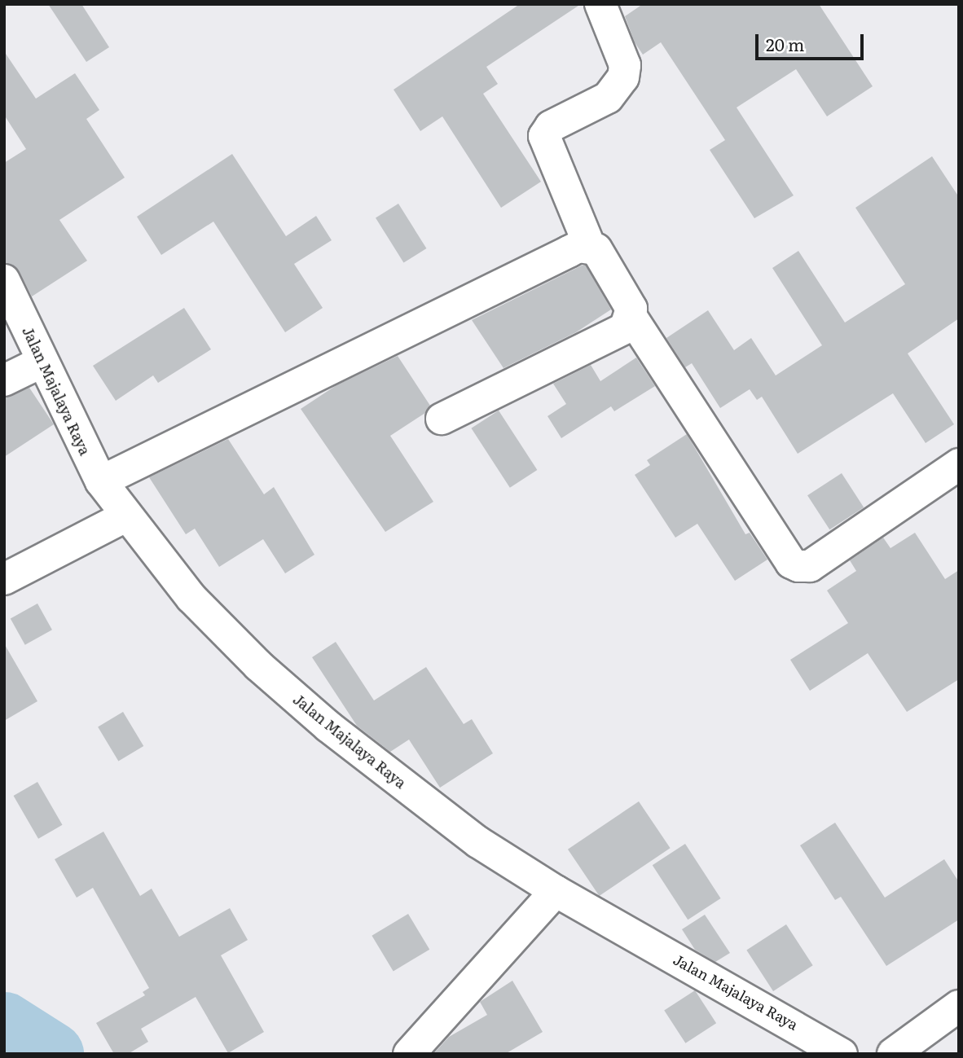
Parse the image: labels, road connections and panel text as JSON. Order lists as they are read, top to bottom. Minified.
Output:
{"streets":{"street":["Jalan Majalaya Raya"]},"scale_bar":"20 m"}
